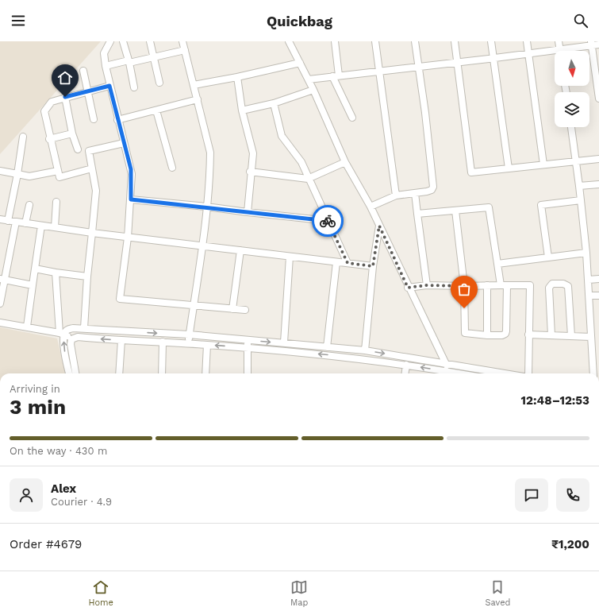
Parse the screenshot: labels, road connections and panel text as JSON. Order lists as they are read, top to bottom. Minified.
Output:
{"north":"bottom","page":{"header":"Quickbag","heading":["3 min","Arriving in","12:48–12:53"],"panel":["Alex","Courier · 4.9","Order #4679","₹1,200"],"bar":"On the way · 430 m","tabs":["Home","Map","Saved"]}}
